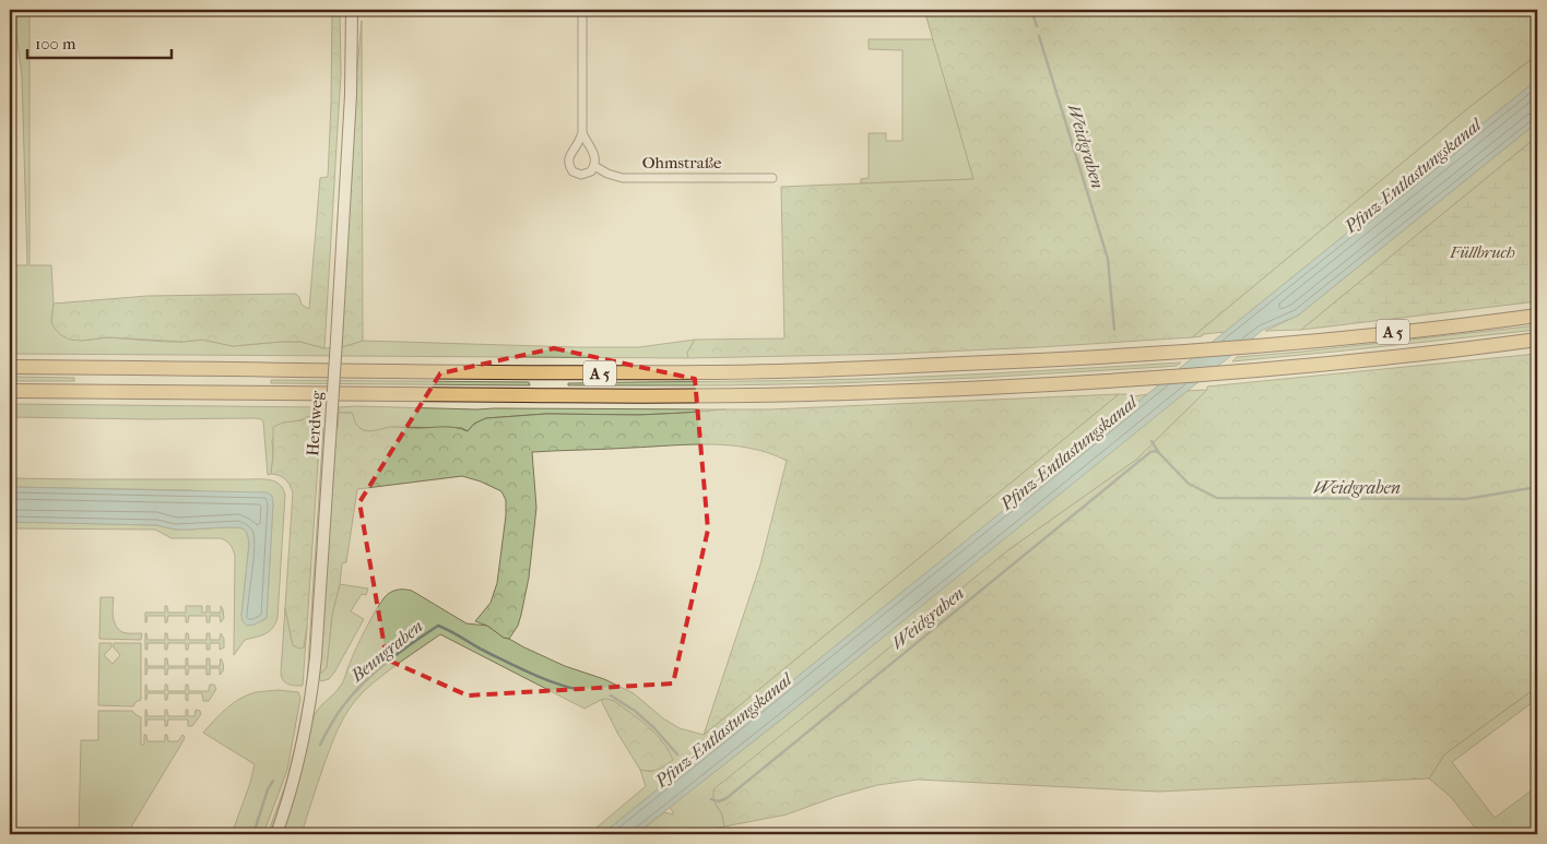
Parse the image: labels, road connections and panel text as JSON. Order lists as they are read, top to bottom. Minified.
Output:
{"streets":{"highway":["A 5"],"main road":["Herdweg"],"street":["Ohmstraße"]},"water":["Weidgraben","Pfinz-Entlastungskanal","Beungraben"],"parks":["Füllbruch"],"scale_bar":"100 m"}
